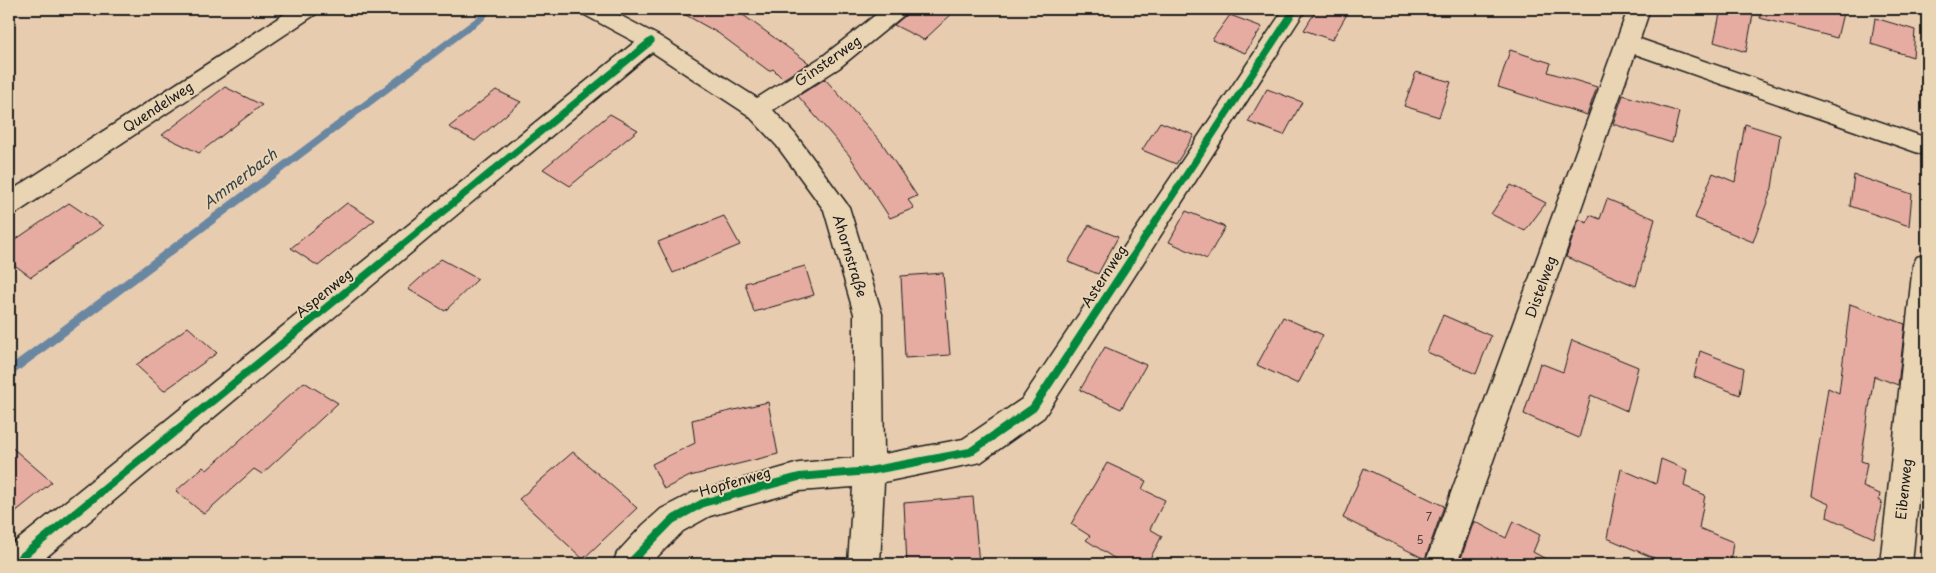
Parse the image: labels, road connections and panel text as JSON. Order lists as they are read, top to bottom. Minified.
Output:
{"streets":{"street":["Ginsterweg","Quendelweg","Ahornstraße","Asternweg","Distelweg","Aspenweg","Hopfenweg","Eibenweg"]},"crossings":[["Ginsterweg","Ahornstraße"],["Ahornstraße","Asternweg"],["Ahornstraße","Aspenweg"],["Ahornstraße","Hopfenweg"],["Asternweg","Hopfenweg"]],"water":["Ammerbach"],"house_numbers":["7","5"]}
